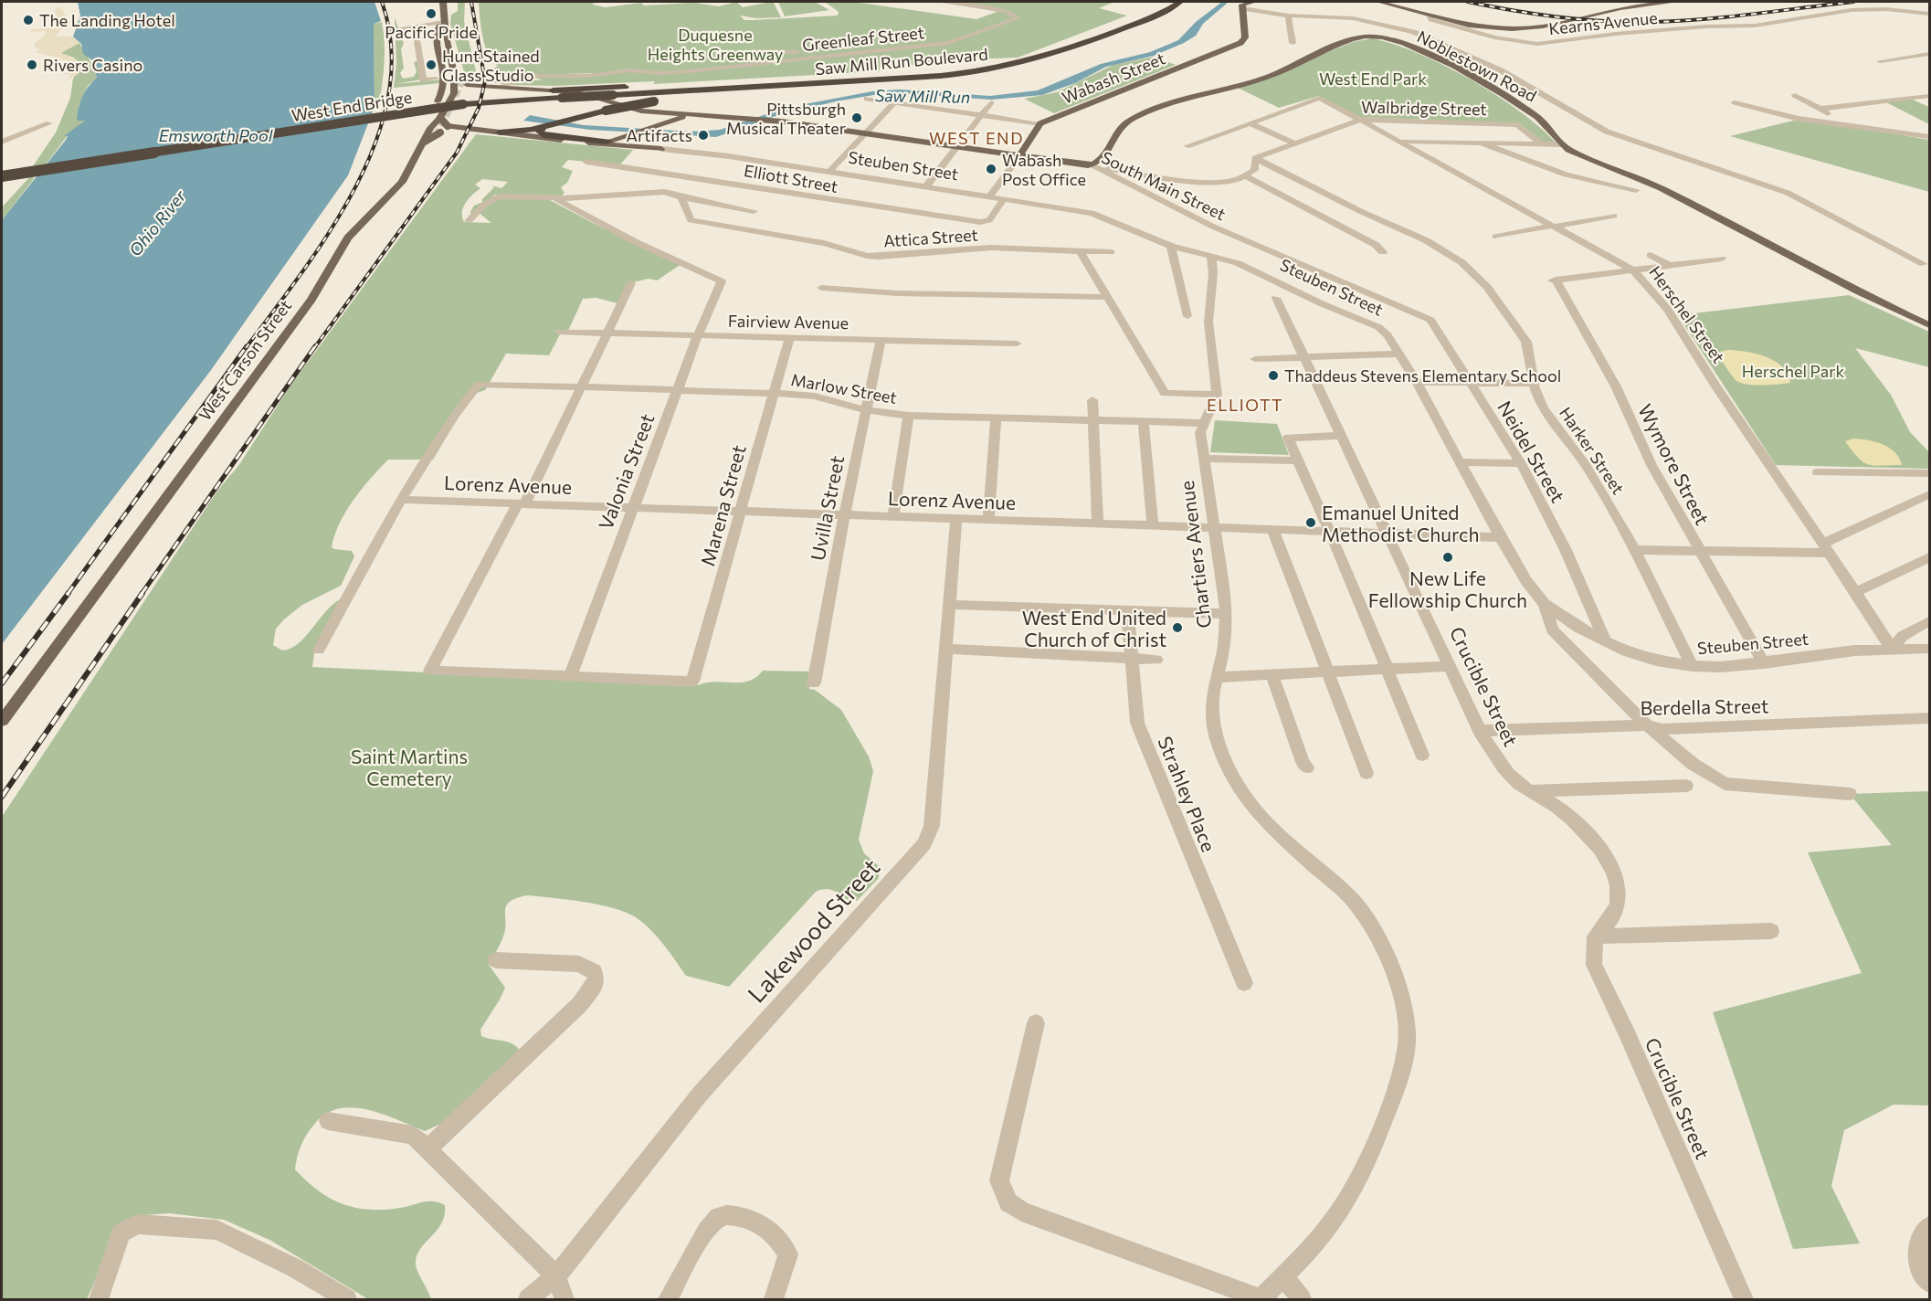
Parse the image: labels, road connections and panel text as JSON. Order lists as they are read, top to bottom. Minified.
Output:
{"streets":{"highway":["Saw Mill Run Boulevard","West End Bridge"],"main road":["Noblestown Road","Wabash Street","Steuben Street","South Main Street","West Carson Street"],"street":["Kearns Avenue","Greenleaf Street","Walbridge Street","Elliott Street","Attica Street","Herschel Street","Fairview Avenue","Marlow Street","Harker Street","Neidel Street","Wymore Street","Valonia Street","Lorenz Avenue","Marena Street","Uvilla Street","Chartiers Avenue","Crucible Street","Berdella Street","Strahley Place","Lakewood Street"]},"crossings":[["Greenleaf Street","South Main Street"],["Saw Mill Run Boulevard","West End Bridge"],["Saw Mill Run Boulevard","West Carson Street"],["Noblestown Road","South Main Street"],["West End Bridge","West Carson Street"],["Walbridge Street","Herschel Street"],["Walbridge Street","Harker Street"],["Steuben Street","Elliott Street"],["Steuben Street","Herschel Street"],["Steuben Street","West Carson Street"],["Steuben Street","Harker Street"],["Steuben Street","Neidel Street"],["Steuben Street","Wymore Street"],["Steuben Street","Lorenz Avenue"],["South Main Street","Neidel Street"],["Herschel Street","Wymore Street"],["Fairview Avenue","Valonia Street"],["Fairview Avenue","Marena Street"],["Fairview Avenue","Uvilla Street"],["Marlow Street","Valonia Street"],["Marlow Street","Lorenz Avenue"],["Marlow Street","Marena Street"],["Marlow Street","Uvilla Street"],["Marlow Street","Chartiers Avenue"],["Valonia Street","Lorenz Avenue"],["Valonia Street","Marena Street"],["Lorenz Avenue","Marena Street"],["Lorenz Avenue","Uvilla Street"],["Lorenz Avenue","Chartiers Avenue"],["Lorenz Avenue","Crucible Street"],["Lorenz Avenue","Lakewood Street"],["Crucible Street","Berdella Street"]],"districts":["WEST END","ELLIOTT"],"water":["Saw Mill Run","Emsworth Pool","Ohio River"],"parks":["Duquesne Heights Greenway","West End Park","Herschel Park","Saint Martins Cemetery"],"places":["Pacific Pride","The Landing Hotel","Rivers Casino","Hunt Stained Glass Studio","Pittsburgh Musical Theater","Artifacts","Wabash Post Office","Thaddeus Stevens Elementary School","Emanuel United Methodist Church","New Life Fellowship Church","West End United Church of Christ"]}
